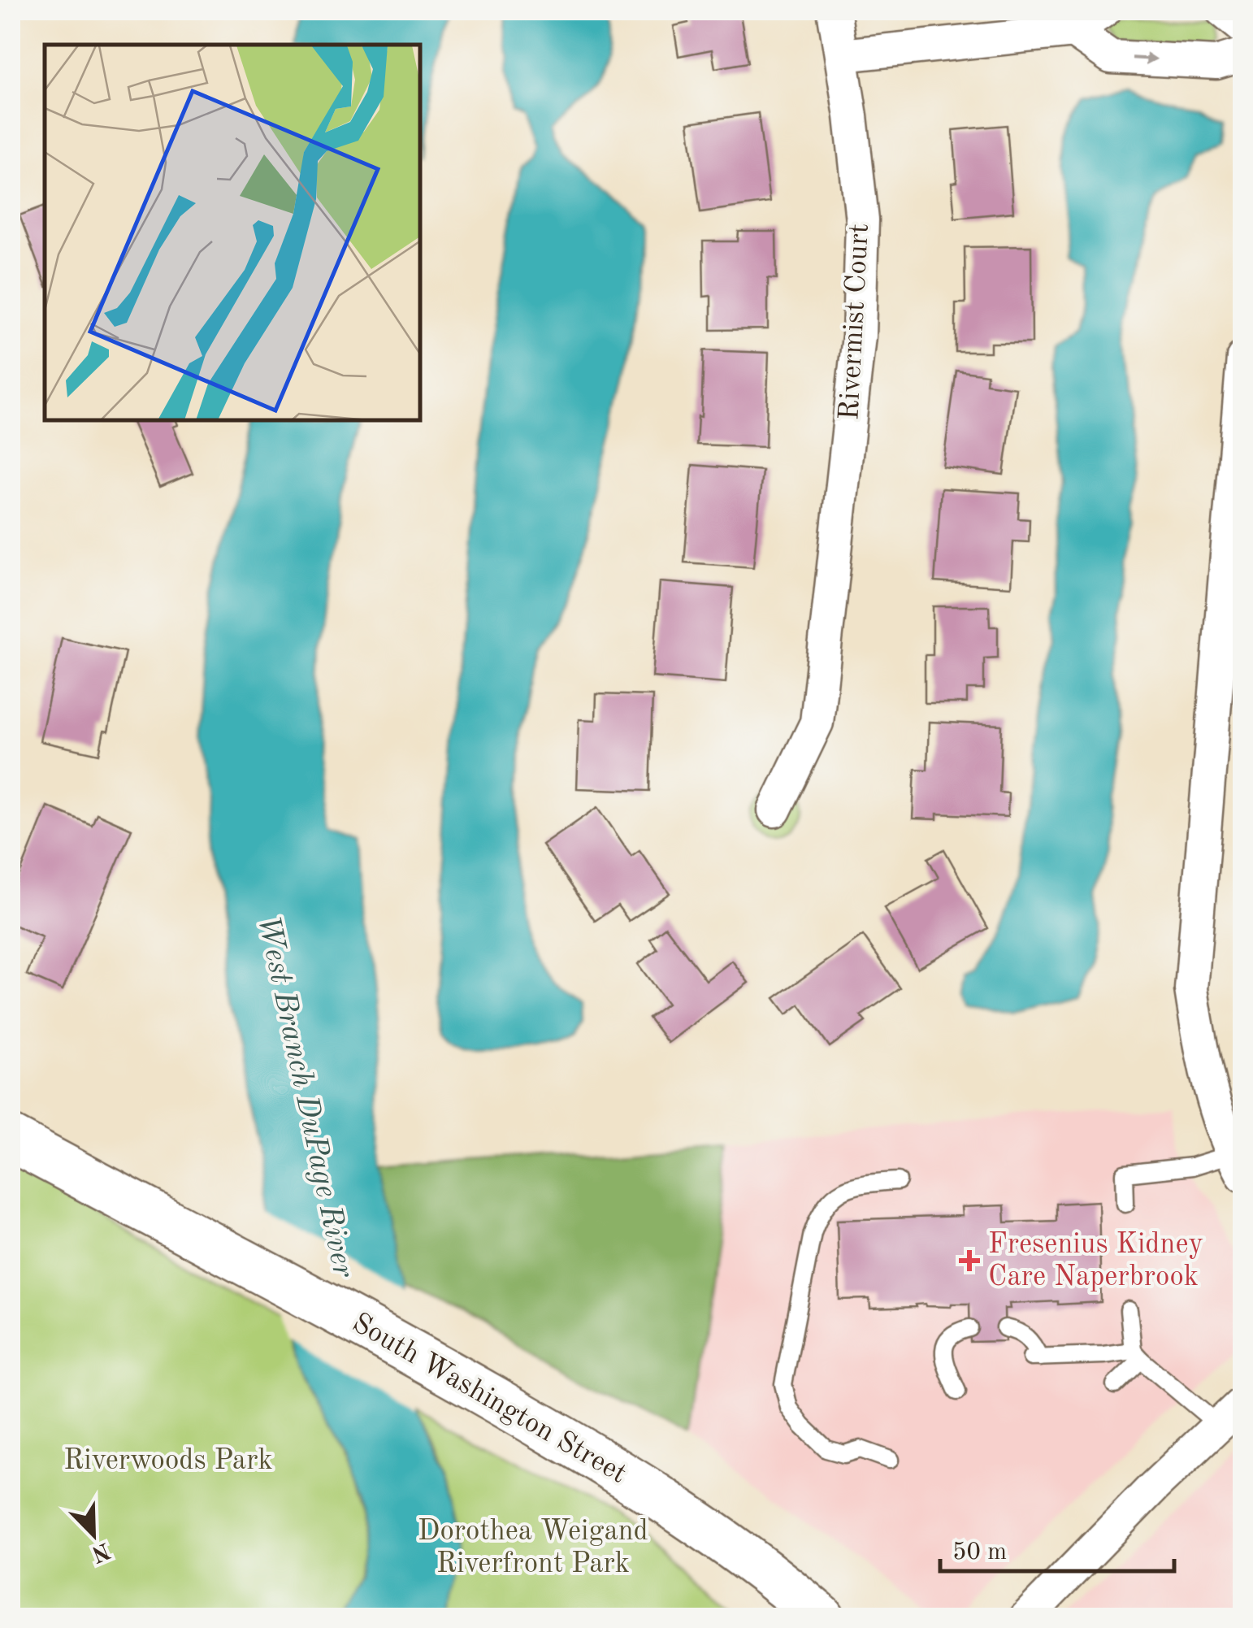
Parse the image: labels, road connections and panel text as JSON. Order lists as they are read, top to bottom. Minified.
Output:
{"streets":{"main road":["South Washington Street"],"street":["Rivermist Court"]},"water":["West Branch DuPage River"],"parks":["Riverwoods Park","Dorothea Weigand Riverfront Park"],"places":{"health":["Fresenius Kidney Care Naperbrook"]},"scale_bar":"50 m","north":"bottom right"}
